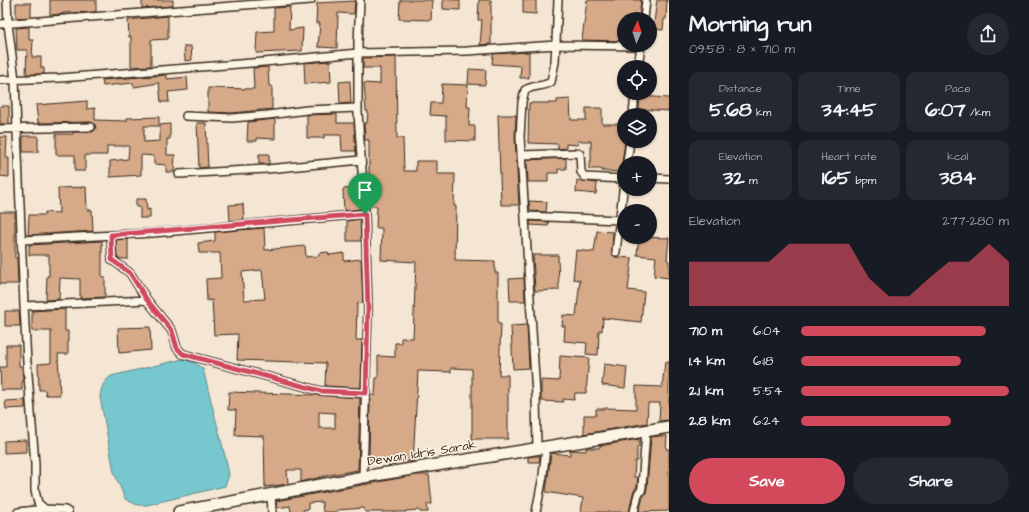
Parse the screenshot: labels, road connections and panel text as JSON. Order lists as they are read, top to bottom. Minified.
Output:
{"streets":{"main road":["Dewan Idris Sarak"]},"north":"top","page":{"heading":["Morning run","09:58 · 8 × 710 m"],"map_buttons":["+","−"],"stats":[["Distance","5.68 km"],["Time","34:45"],["Pace","6:07 /km"],["Elevation","32 m"],["Heart rate","165 bpm"],["kcal","384"]],"chart":["Elevation","277–280 m"],"list":[{"name":"710 m","note":"6:04"},{"name":"1.4 km","note":"6:18"},{"name":"2.1 km","note":"5:54"},{"name":"2.8 km","note":"6:24"}],"buttons":["Save","Share"]}}
